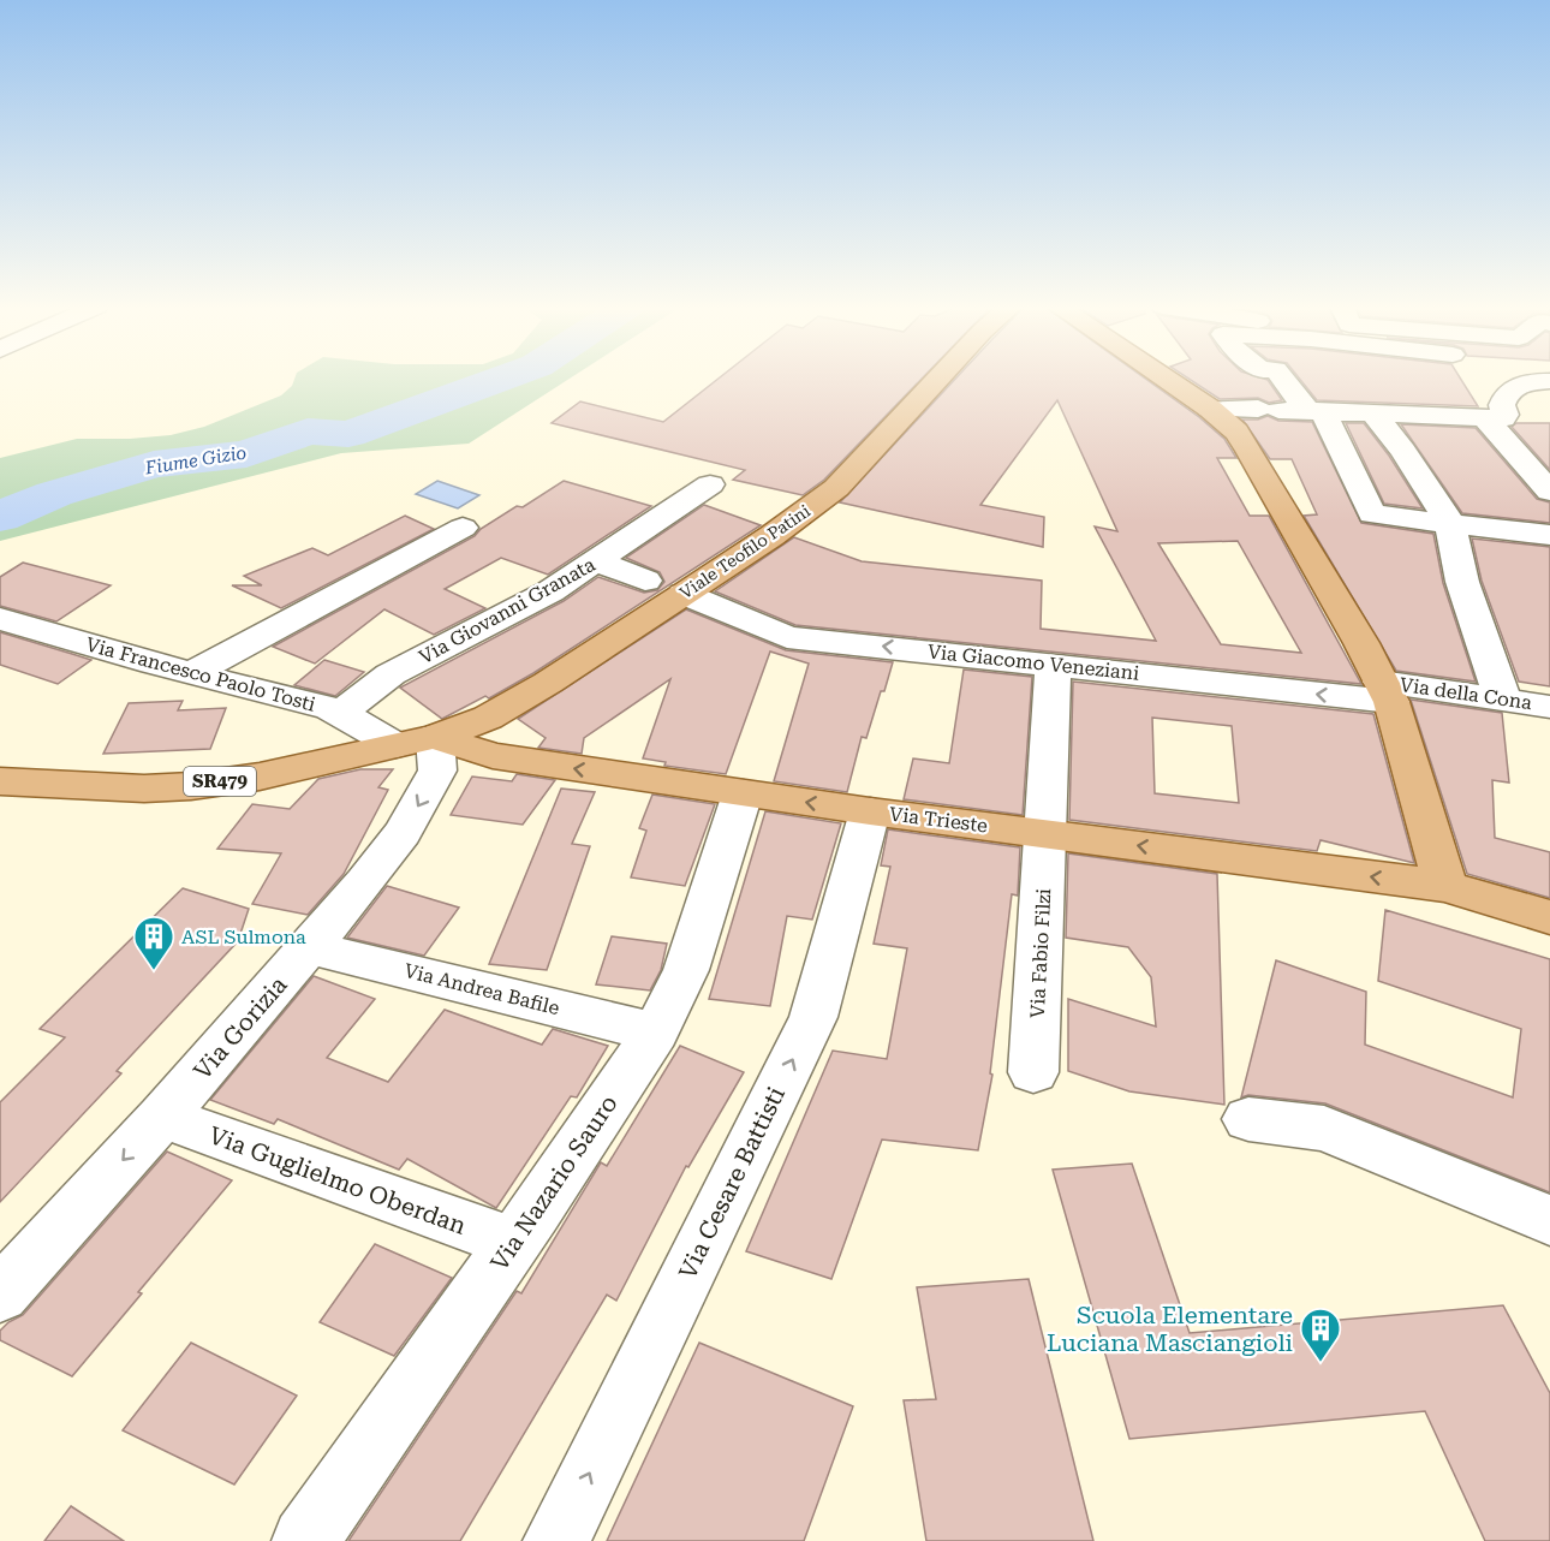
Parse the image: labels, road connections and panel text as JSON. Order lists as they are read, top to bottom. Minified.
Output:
{"streets":{"main road":["Viale Teofilo Patini","SR479","Via Trieste"],"street":["Via Giovanni Granata","Via Giacomo Veneziani","Via Francesco Paolo Tosti","Via della Cona","Via Fabio Filzi","Via Andrea Bafile","Via Gorizia","Via Guglielmo Oberdan","Via Nazario Sauro","Via Cesare Battisti"]},"crossings":[["Viale Teofilo Patini","Via Giacomo Veneziani"],["Viale Teofilo Patini","Via Francesco Paolo Tosti"],["Viale Teofilo Patini","SR479"],["Viale Teofilo Patini","Via Trieste"],["Viale Teofilo Patini","Via Gorizia"],["Via Giovanni Granata","Via Francesco Paolo Tosti"],["Via Giacomo Veneziani","Via della Cona"],["Via Giacomo Veneziani","Via Fabio Filzi"],["Via Francesco Paolo Tosti","SR479"],["Via Francesco Paolo Tosti","Via Trieste"],["Via Francesco Paolo Tosti","Via Gorizia"],["SR479","Via Trieste"],["SR479","Via Gorizia"],["Via Trieste","Via Fabio Filzi"],["Via Trieste","Via Gorizia"],["Via Trieste","Via Nazario Sauro"],["Via Trieste","Via Cesare Battisti"],["Via Andrea Bafile","Via Gorizia"],["Via Andrea Bafile","Via Nazario Sauro"],["Via Gorizia","Via Guglielmo Oberdan"],["Via Guglielmo Oberdan","Via Nazario Sauro"]],"one_way":["Via Giacomo Veneziani","Via Trieste","Via Gorizia","Via Cesare Battisti"],"water":["Fiume Gizio"],"places":{"building":["ASL Sulmona","Scuola Elementare Luciana Masciangioli"]}}
